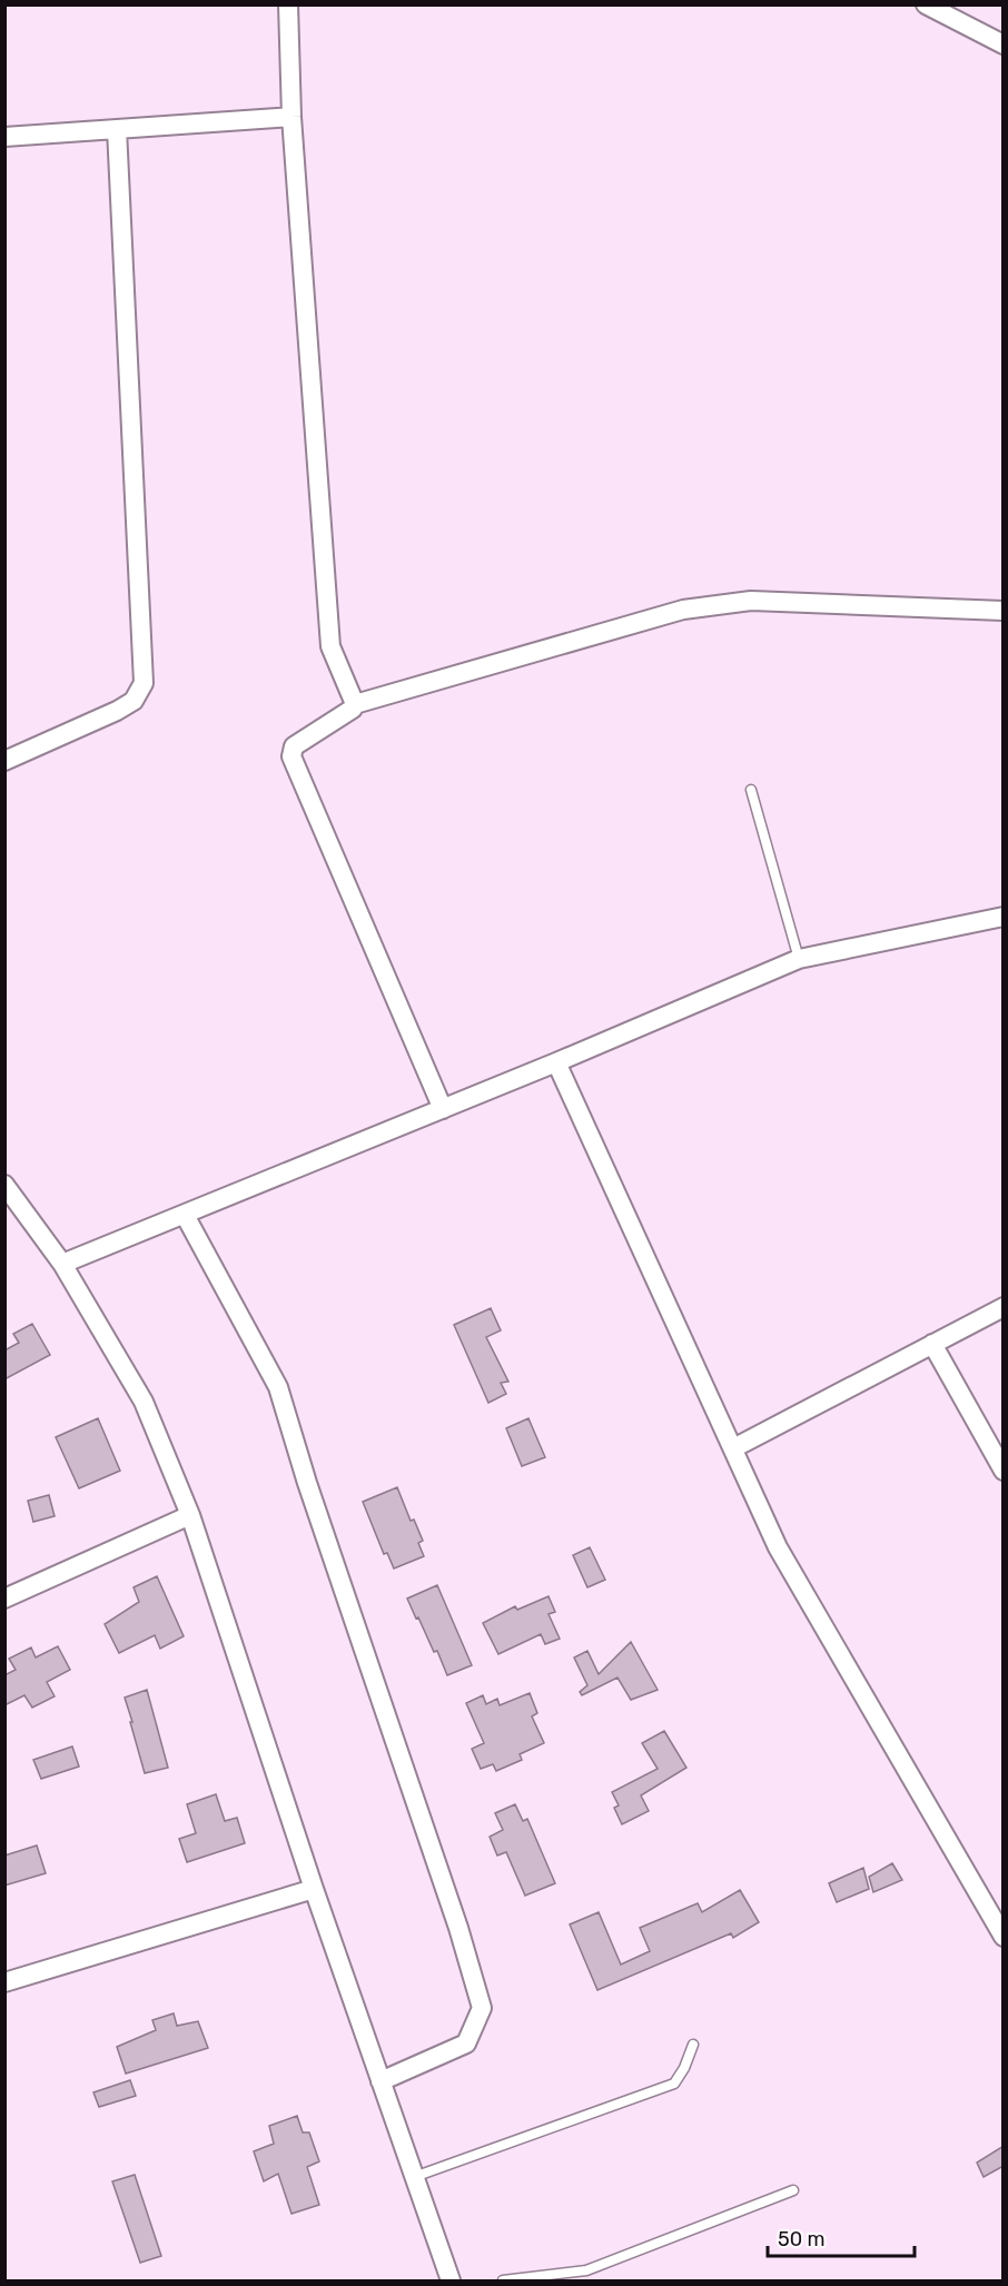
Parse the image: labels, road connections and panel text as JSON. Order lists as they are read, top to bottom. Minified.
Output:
{"scale_bar":"50 m"}
